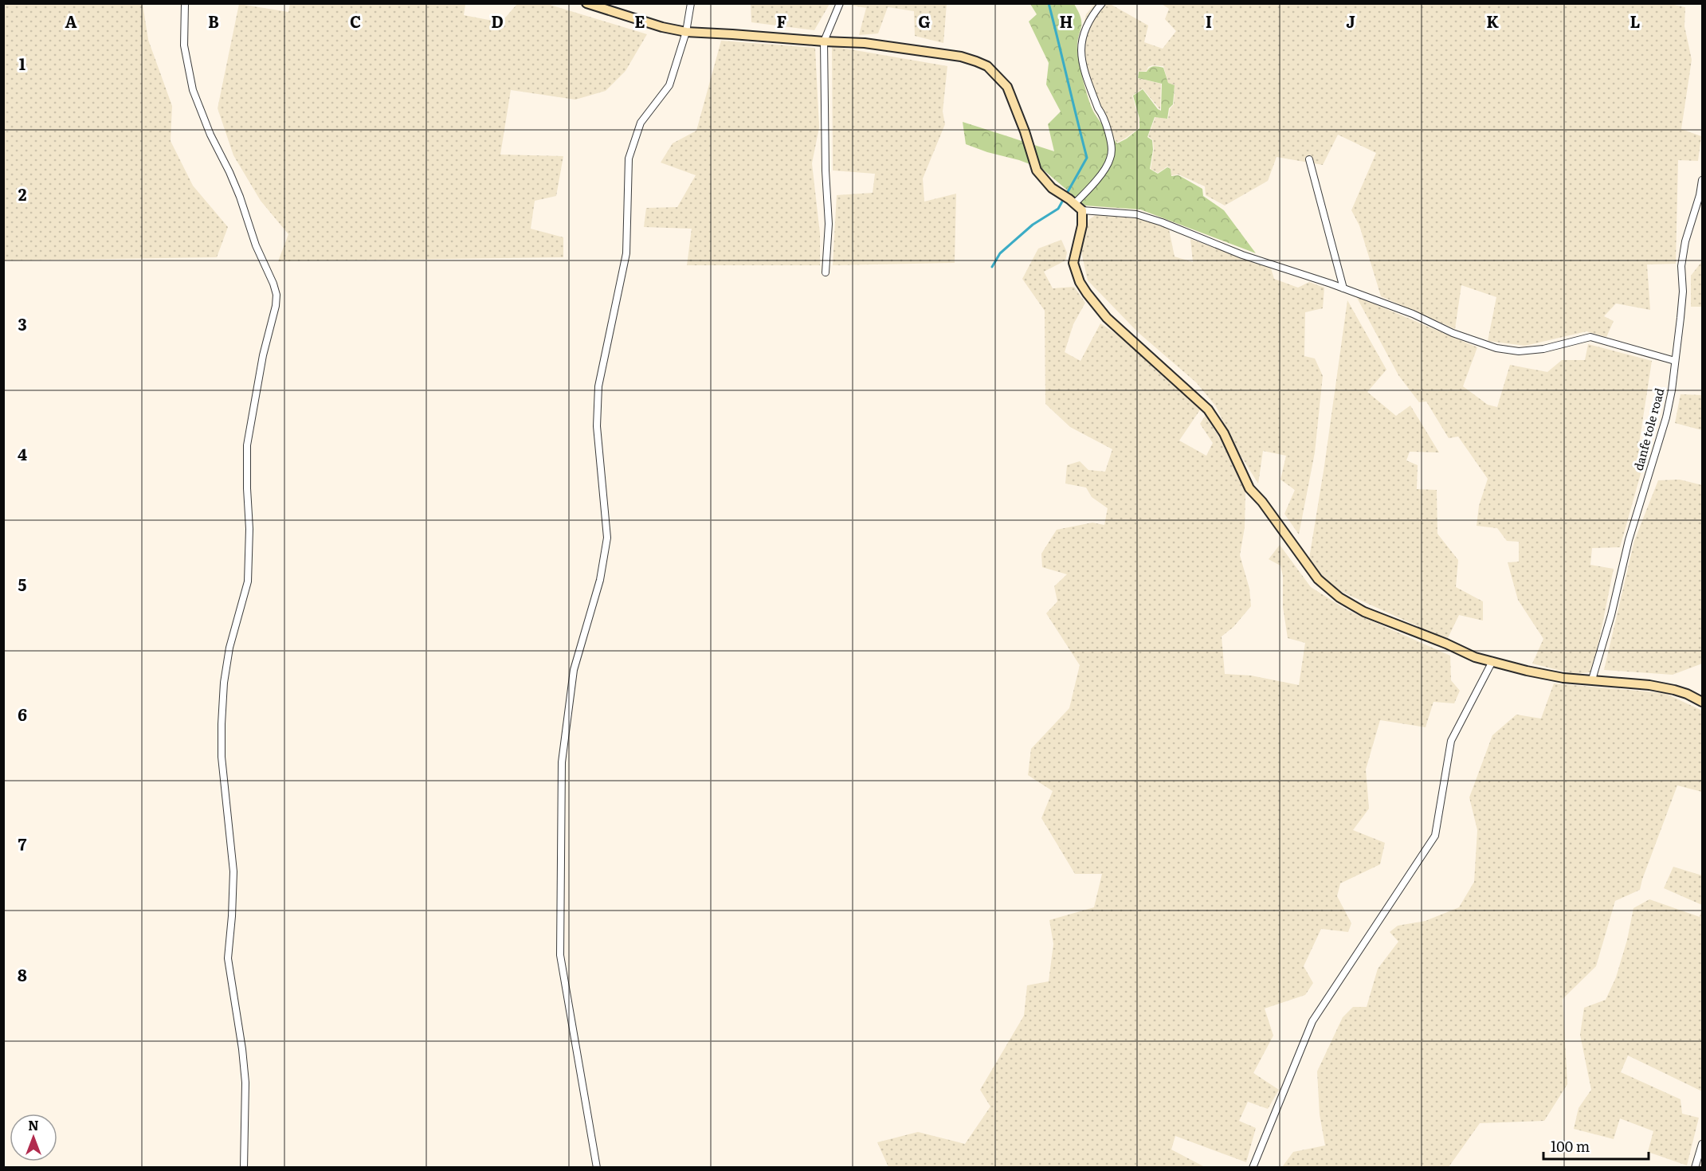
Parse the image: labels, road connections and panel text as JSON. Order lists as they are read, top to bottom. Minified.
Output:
{"streets":{"street":["danfe tole road"]},"scale_bar":"100 m","north":"top","grid":{"columns":["A","B","C","D","E","F","G","H","I","J","K","L"],"rows":["1","2","3","4","5","6","7","8"]}}
